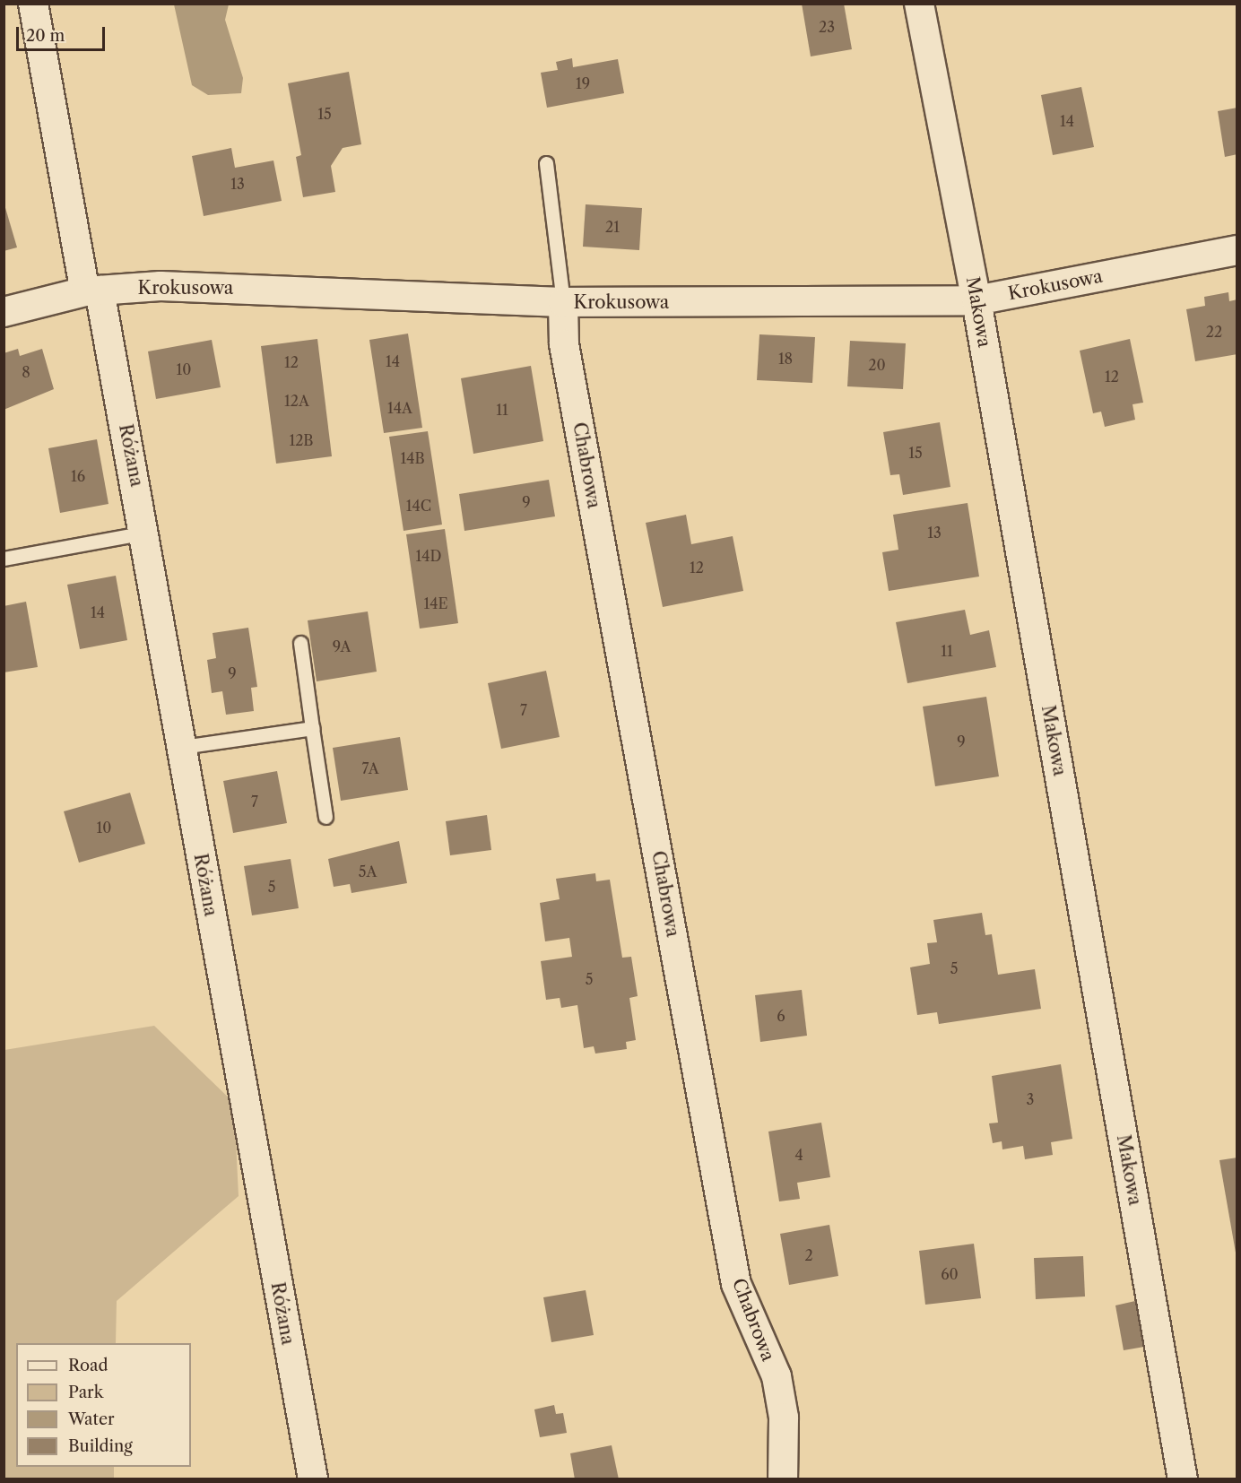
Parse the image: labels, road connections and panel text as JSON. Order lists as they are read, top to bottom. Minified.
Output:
{"streets":{"street":["Krokusowa","Makowa","Różana","Chabrowa"]},"crossings":[["Krokusowa","Makowa"],["Krokusowa","Różana"],["Krokusowa","Chabrowa"]],"house_numbers":["23","19","15","14","13","21","22","18","14","12","20","10","8","12","12A","14A","11","12B","15","14B","16","9","14C","13","14D","12","14E","14","9A","11","9","7","9","7A","7","10","5A","5","5","5","6","3","4","2","60"],"legend":["Road","Park","Water","Building"],"scale_bar":"20 m"}
